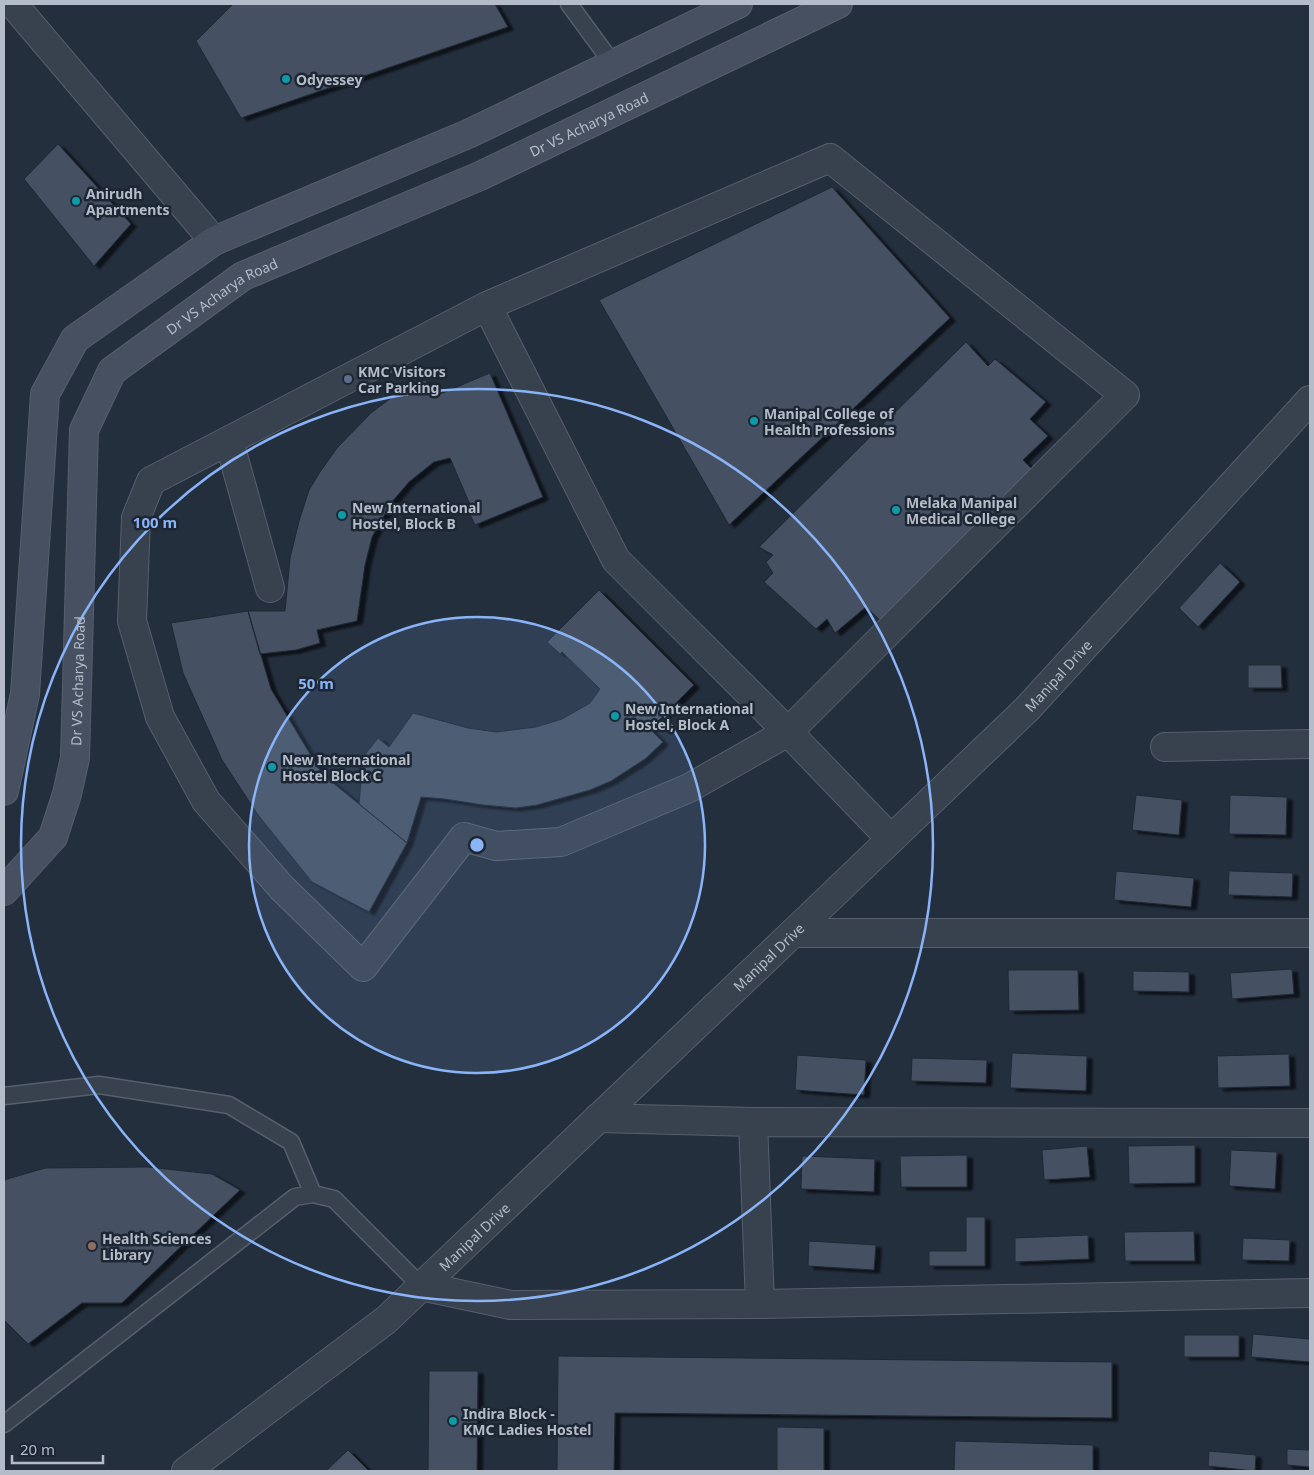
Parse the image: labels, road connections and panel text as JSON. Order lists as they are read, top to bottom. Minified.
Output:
{"streets":{"main road":["Dr VS Acharya Road"],"street":["Manipal Drive"]},"places":["Odyessey","Anirudh Apartments","KMC Visitors Car Parking","Manipal College of Health Professions","Melaka Manipal Medical College","New International Hostel, Block B","New International Hostel, Block A","New International Hostel Block C","Health Sciences Library","Indira Block - KMC Ladies Hostel"],"scale_bar":"20 m","rings":["100 m","50 m"]}
